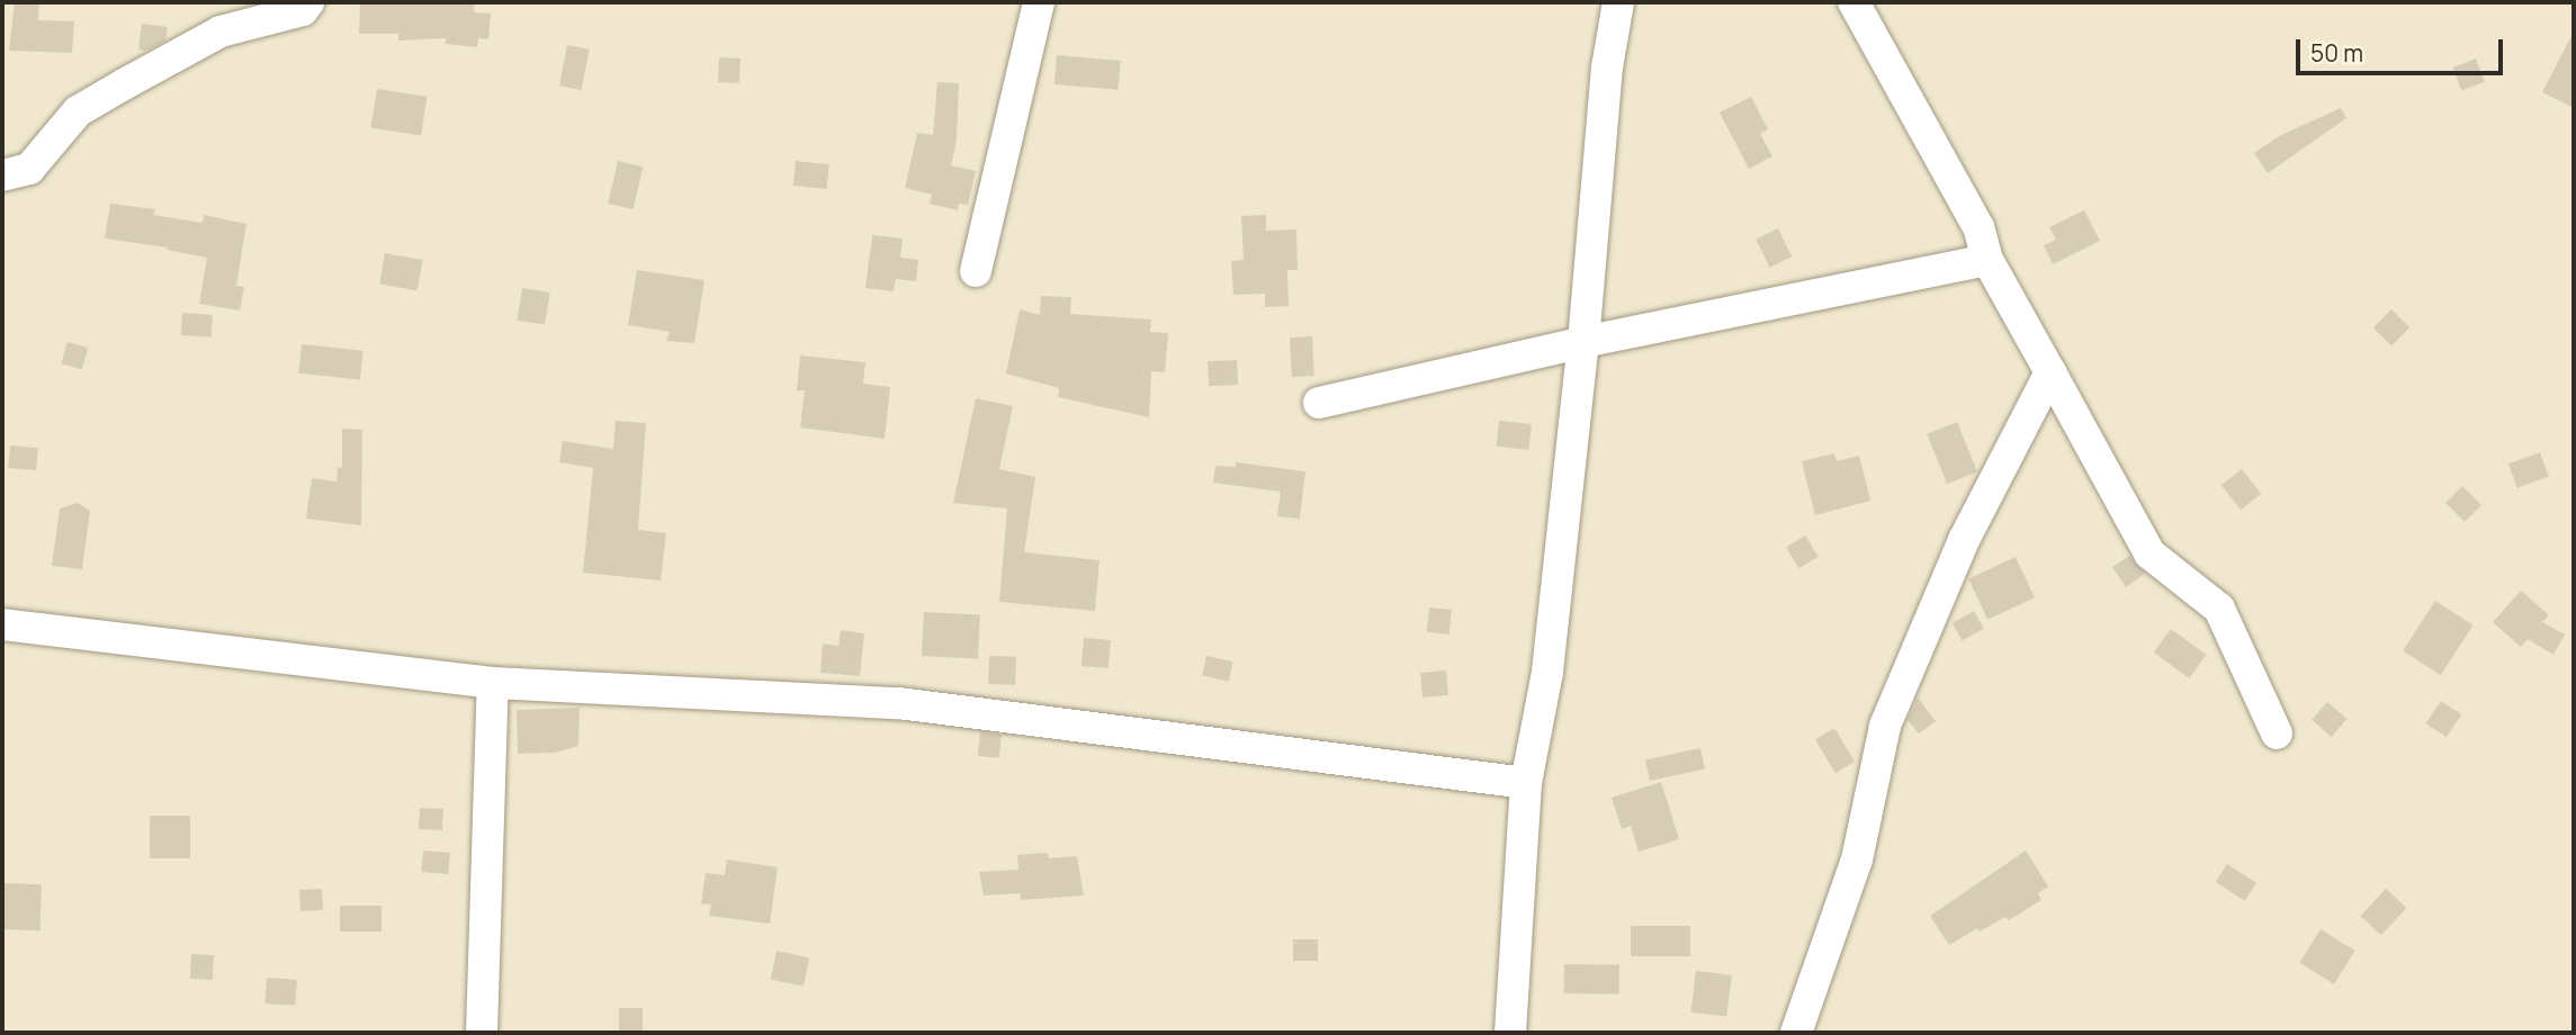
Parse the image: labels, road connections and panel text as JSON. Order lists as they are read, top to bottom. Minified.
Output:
{"scale_bar":"50 m"}
